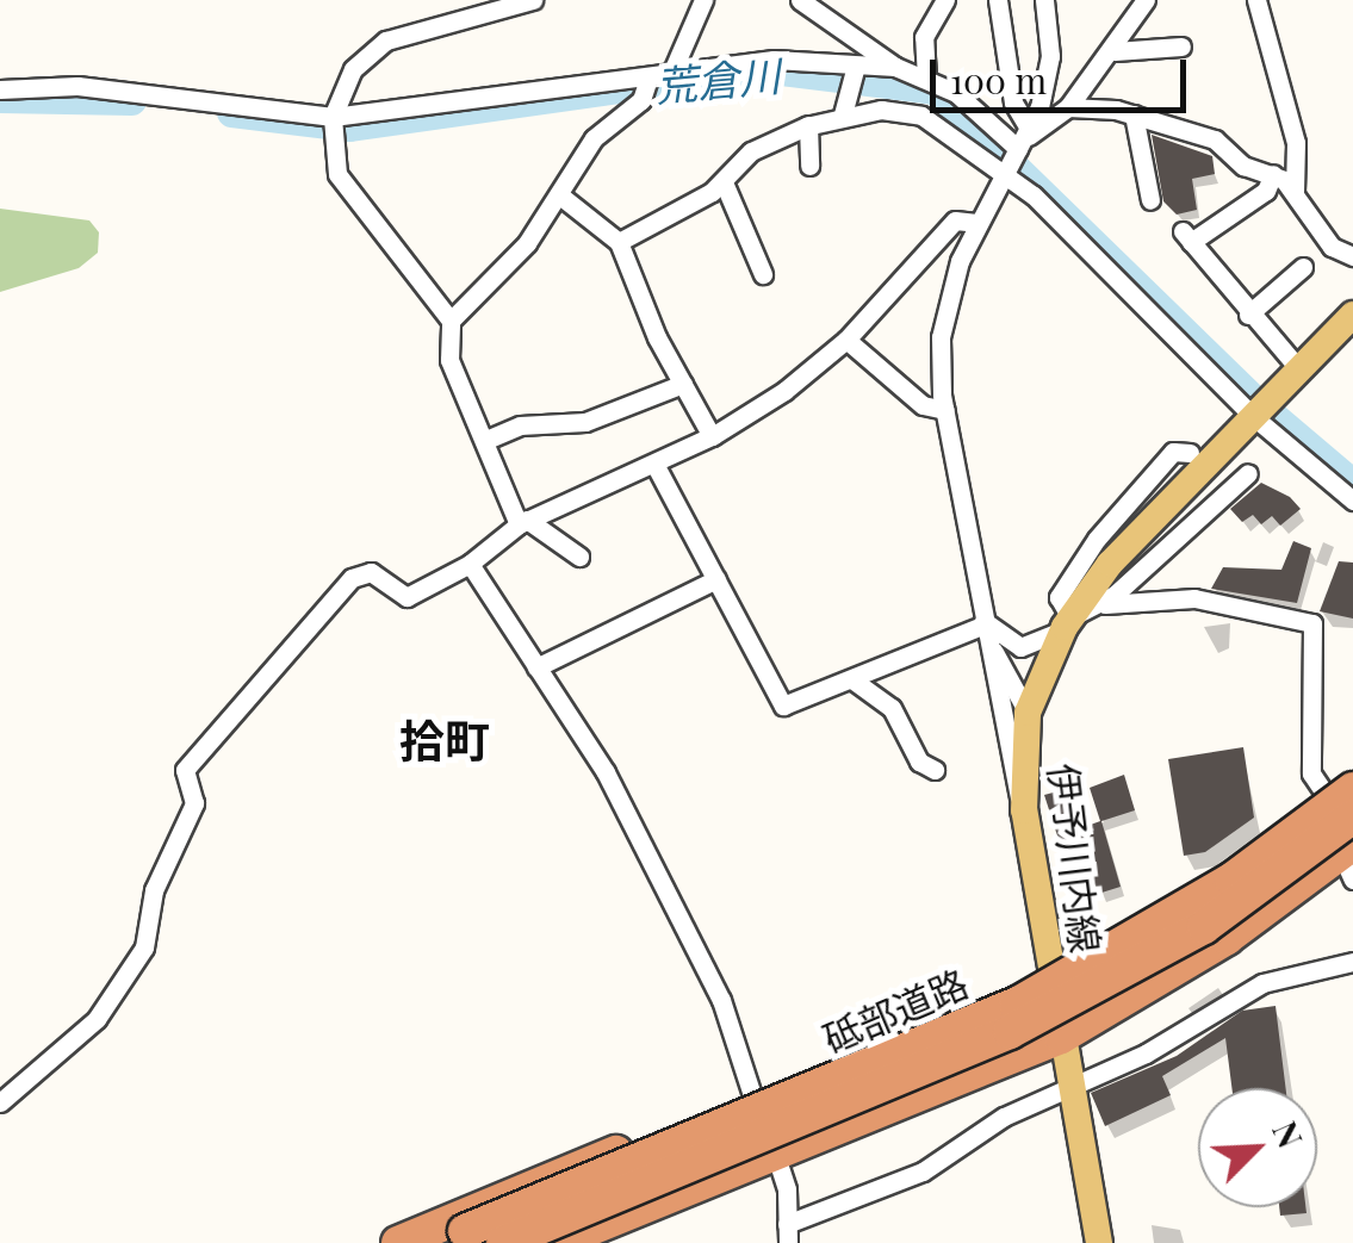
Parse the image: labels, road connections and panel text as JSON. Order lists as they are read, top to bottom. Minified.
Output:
{"streets":{"highway":["砥部道路"],"main road":["伊予川内線"]},"districts":["拾町"],"water":["荒倉川"],"scale_bar":"100 m","north":"top right"}
